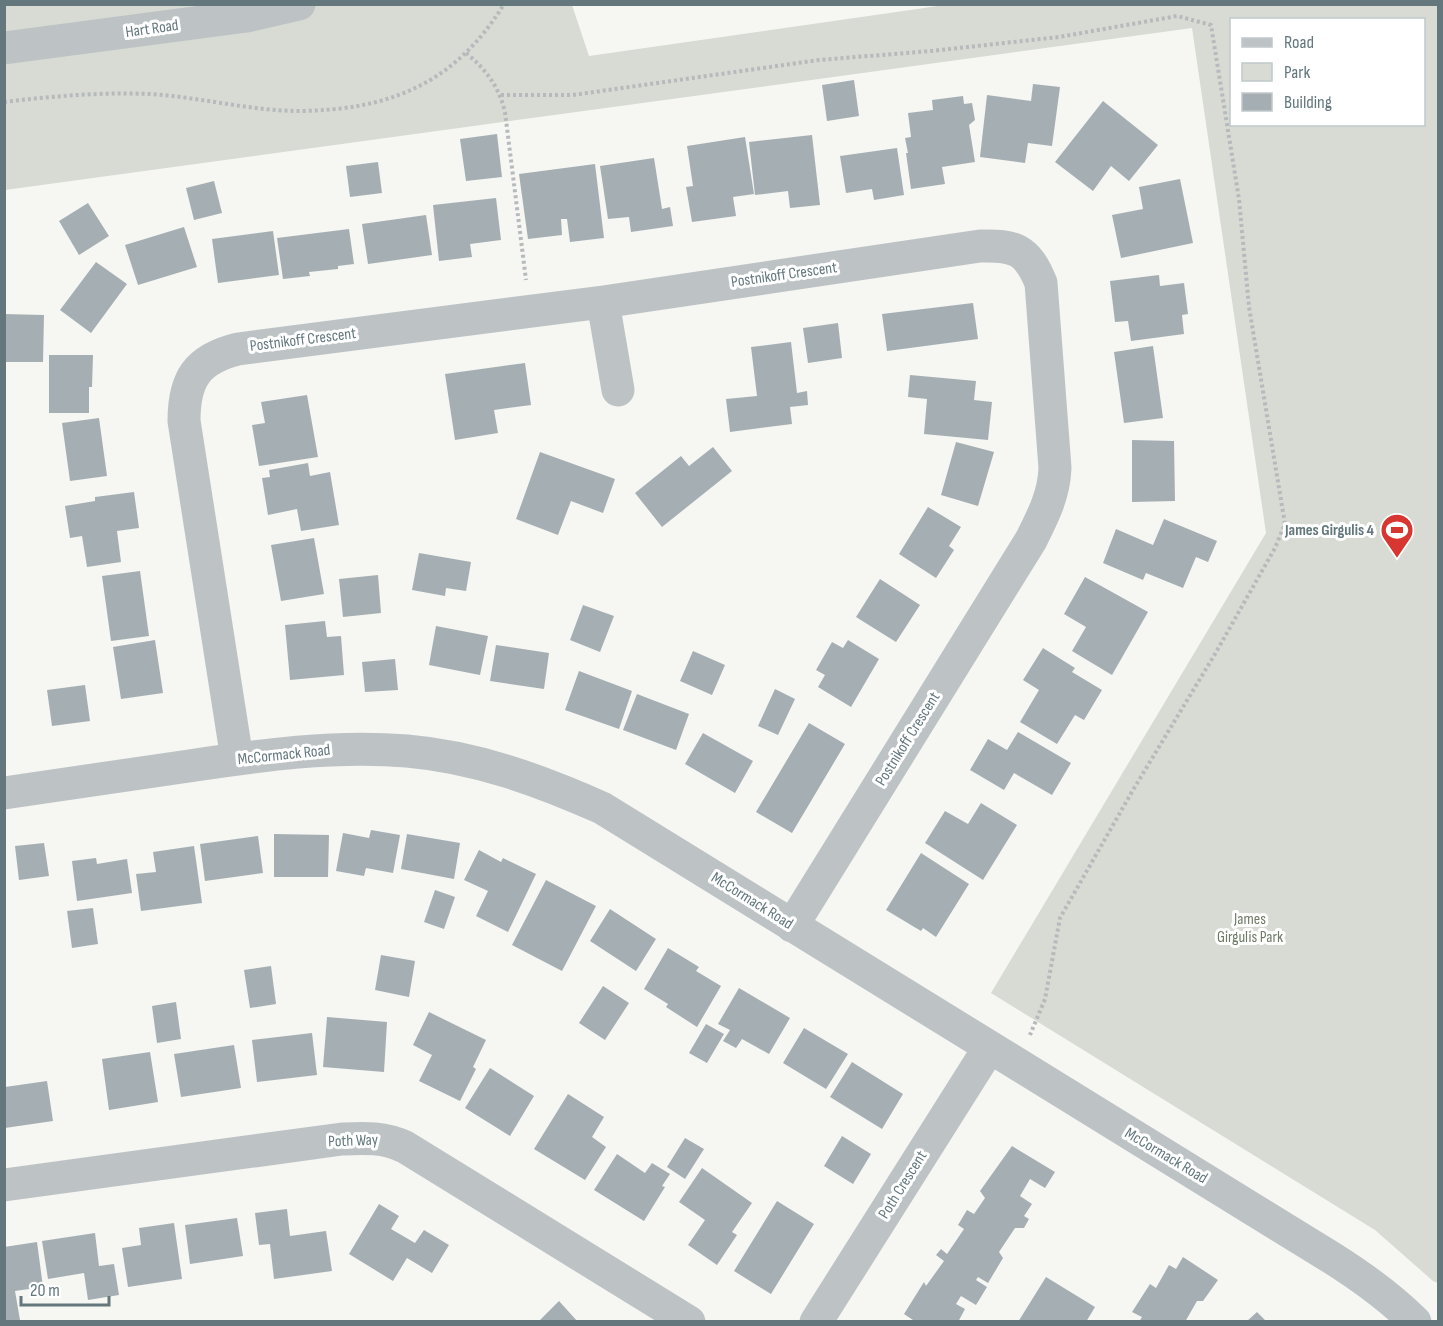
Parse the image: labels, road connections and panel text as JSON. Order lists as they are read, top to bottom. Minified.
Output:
{"streets":{"street":["Hart Road","Postnikoff Crescent","McCormack Road","Poth Way","Poth Crescent"]},"crossings":[["Postnikoff Crescent","McCormack Road"],["McCormack Road","Poth Crescent"]],"parks":["James Girgulis Park"],"places":{"sports":["James Girgulis 4"]},"legend":["Road","Park","Building"],"scale_bar":"20 m"}
